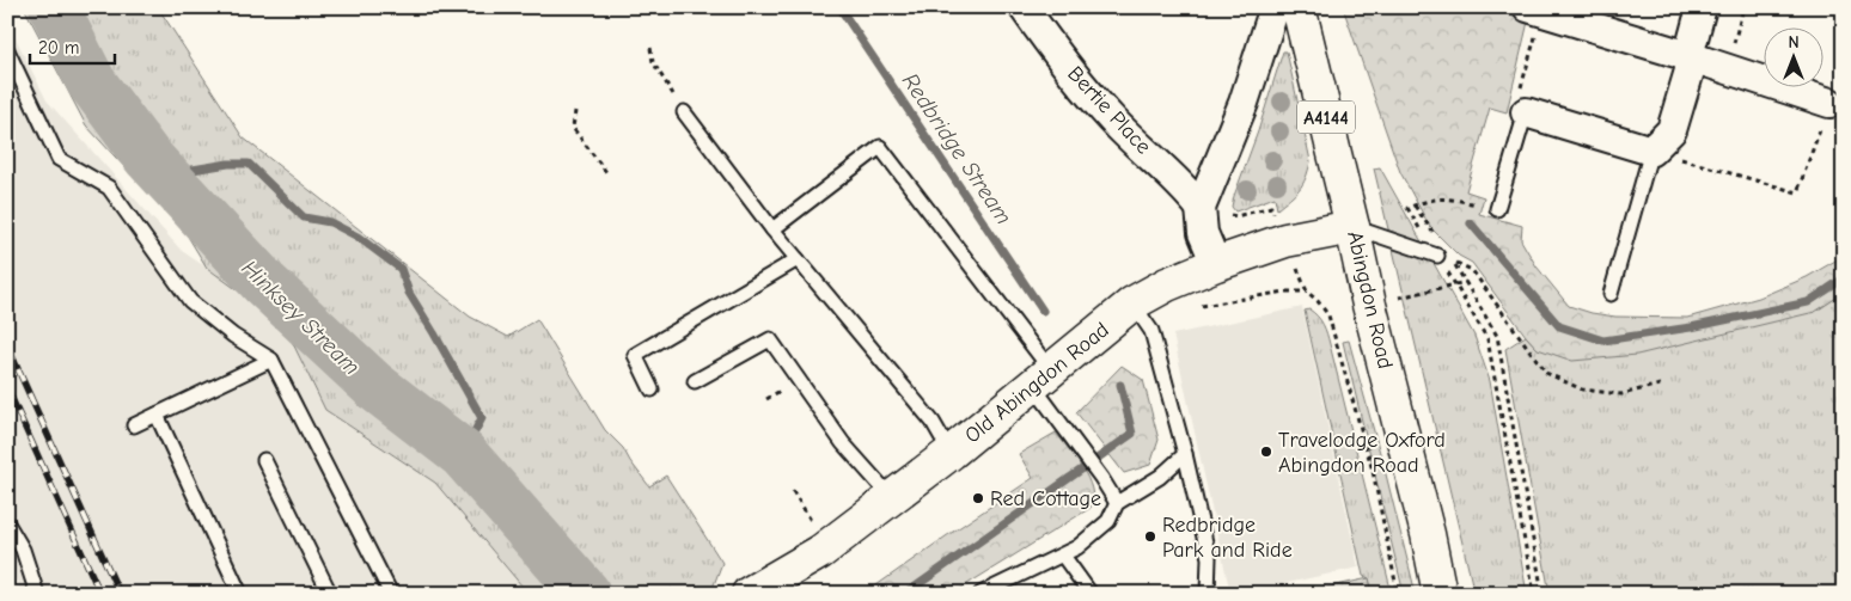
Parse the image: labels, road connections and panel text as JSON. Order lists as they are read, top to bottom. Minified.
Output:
{"streets":{"street":["Bertie Place","A4144","Abingdon Road","Old Abingdon Road"]},"crossings":[["Abingdon Road","Old Abingdon Road"]],"water":["Redbridge Stream","Hinksey Stream"],"places":["Travelodge Oxford Abingdon Road","Red Cottage","Redbridge Park and Ride"],"scale_bar":"20 m","north":"top"}
